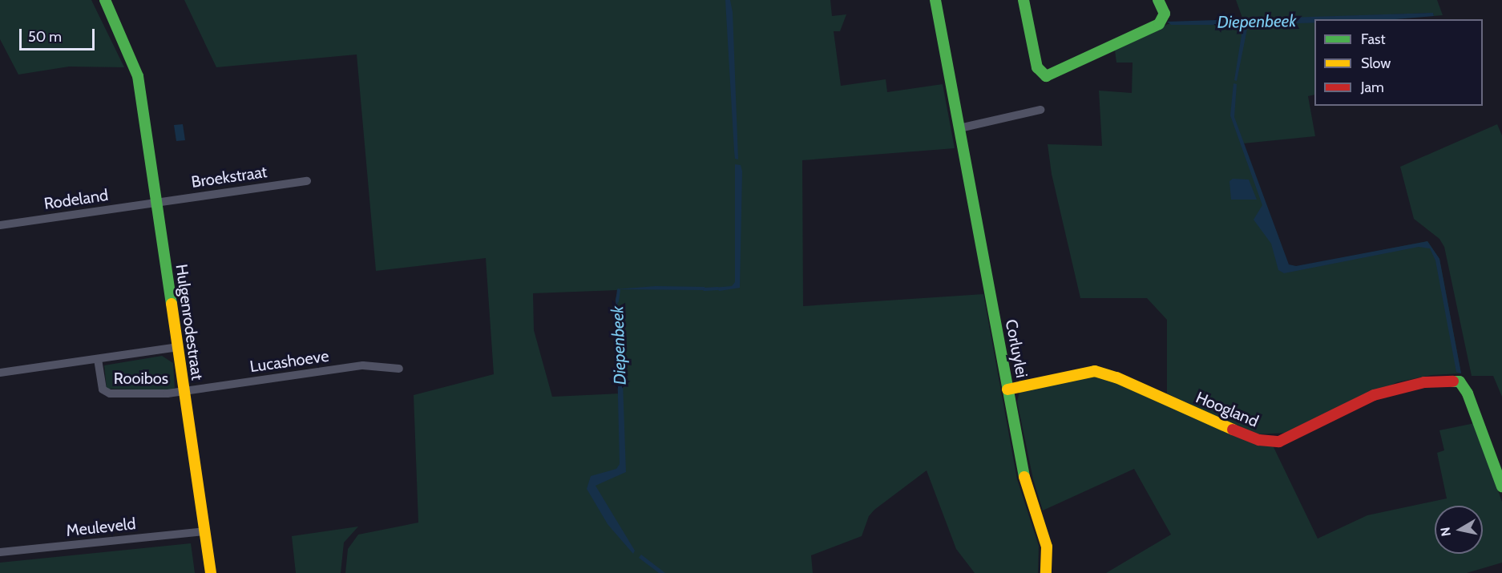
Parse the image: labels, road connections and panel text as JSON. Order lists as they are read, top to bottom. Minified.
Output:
{"streets":{"street":["Broekstraat","Rodeland","Hulgenrodestraat","Corluylei","Lucashoeve","Rooibos","Hoogland","Meuleveld"]},"crossings":[["Broekstraat","Rodeland"],["Broekstraat","Hulgenrodestraat"],["Rodeland","Hulgenrodestraat"],["Hulgenrodestraat","Lucashoeve"],["Hulgenrodestraat","Rooibos"],["Hulgenrodestraat","Meuleveld"],["Corluylei","Hoogland"],["Lucashoeve","Rooibos"]],"water":["Diepenbeek"],"legend":["Fast","Slow","Jam"],"scale_bar":"50 m","north":"left"}
